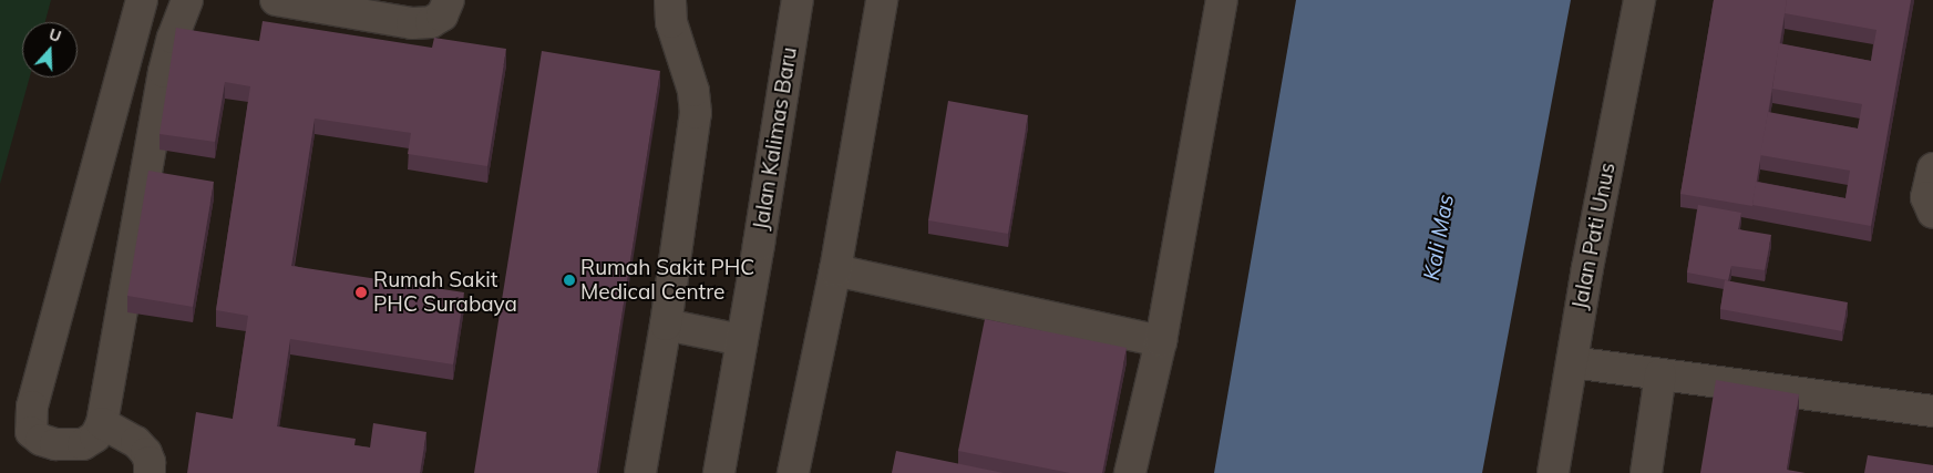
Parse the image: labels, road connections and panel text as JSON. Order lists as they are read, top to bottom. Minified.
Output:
{"streets":{"street":["Jalan Kalimas Baru","Jalan Pati Unus"]},"water":["Kali Mas"],"places":["Rumah Sakit PHC Medical Centre","Rumah Sakit PHC Surabaya"],"north":"top"}
